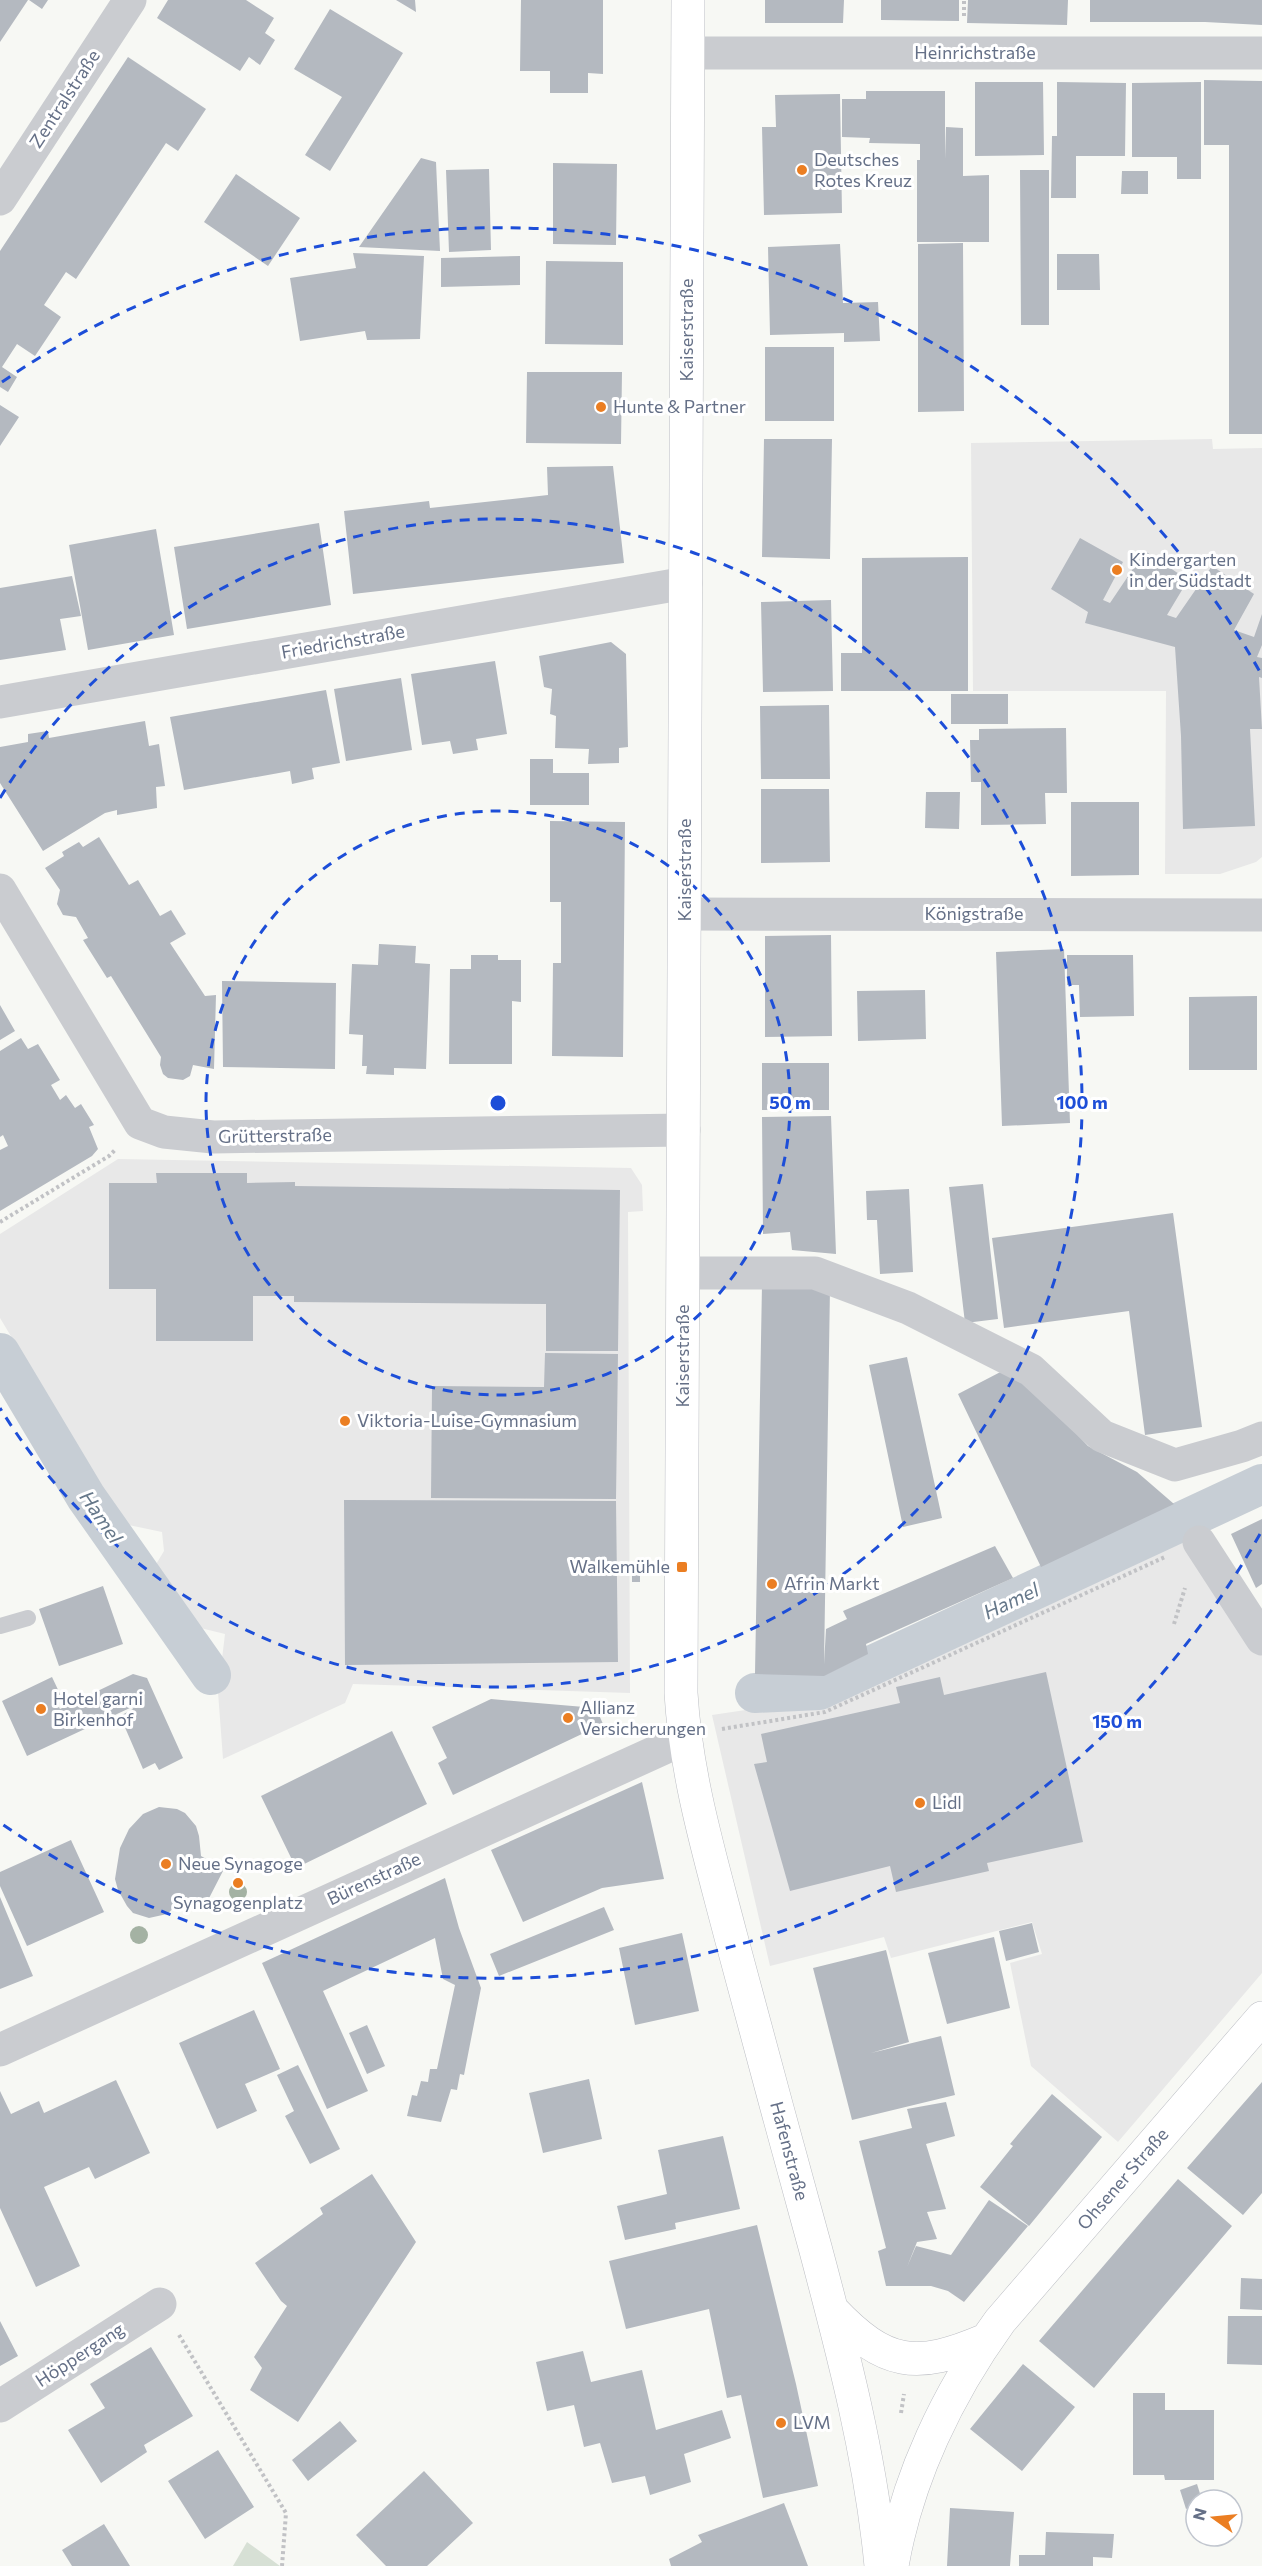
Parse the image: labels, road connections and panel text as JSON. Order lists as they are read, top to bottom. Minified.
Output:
{"streets":{"main road":["Kaiserstraße","Hafenstraße","Ohsener Straße"],"street":["Heinrichstraße","Zentralstraße","Friedrichstraße","Königstraße","Grütterstraße","Bürenstraße","Höppergang"]},"crossings":[["Heinrichstraße","Kaiserstraße"],["Kaiserstraße","Friedrichstraße"],["Kaiserstraße","Königstraße"],["Kaiserstraße","Grütterstraße"],["Kaiserstraße","Bürenstraße"],["Kaiserstraße","Hafenstraße"],["Bürenstraße","Hafenstraße"]],"water":["Hamel"],"places":{"other":["Deutsches Rotes Kreuz","Hunte & Partner","Kindergarten in der Südstadt","Viktoria-Luise-Gymnasium","Afrin Markt","Hotel garni Birkenhof","Allianz Versicherungen","Lidl","Neue Synagoge","Synagogenplatz","LVM"],"transit":["Walkemühle"]},"north":"left","rings":["50 m","100 m","150 m"]}
